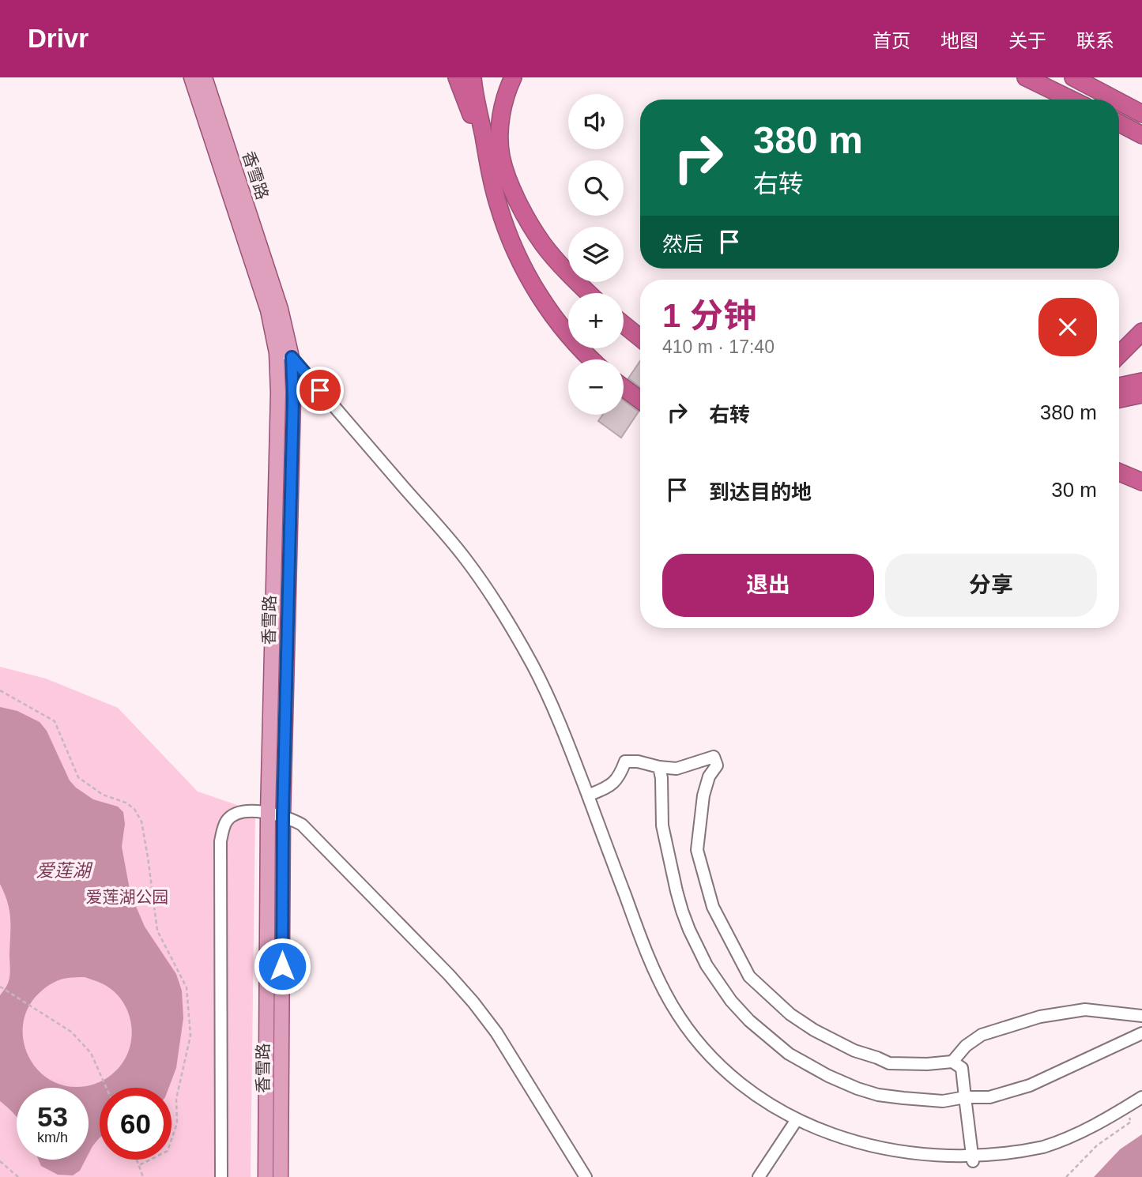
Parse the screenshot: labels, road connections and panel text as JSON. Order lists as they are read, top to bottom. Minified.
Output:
{"streets":{"main road":["香雪路"]},"water":["爱莲湖"],"parks":["爱莲湖公园"],"page":{"header":"Drivr","nav":["首页","地图","关于","联系"],"map_buttons":["+","−"],"turn":["380 m","右转"],"then":"然后","heading":["1 分钟","410 m · 17:40"],"list":[{"name":"右转","value":"380 m"},{"name":"到达目的地","value":"30 m"}],"buttons":["退出","分享"],"speed":"53 km/h","limit":"60"}}
